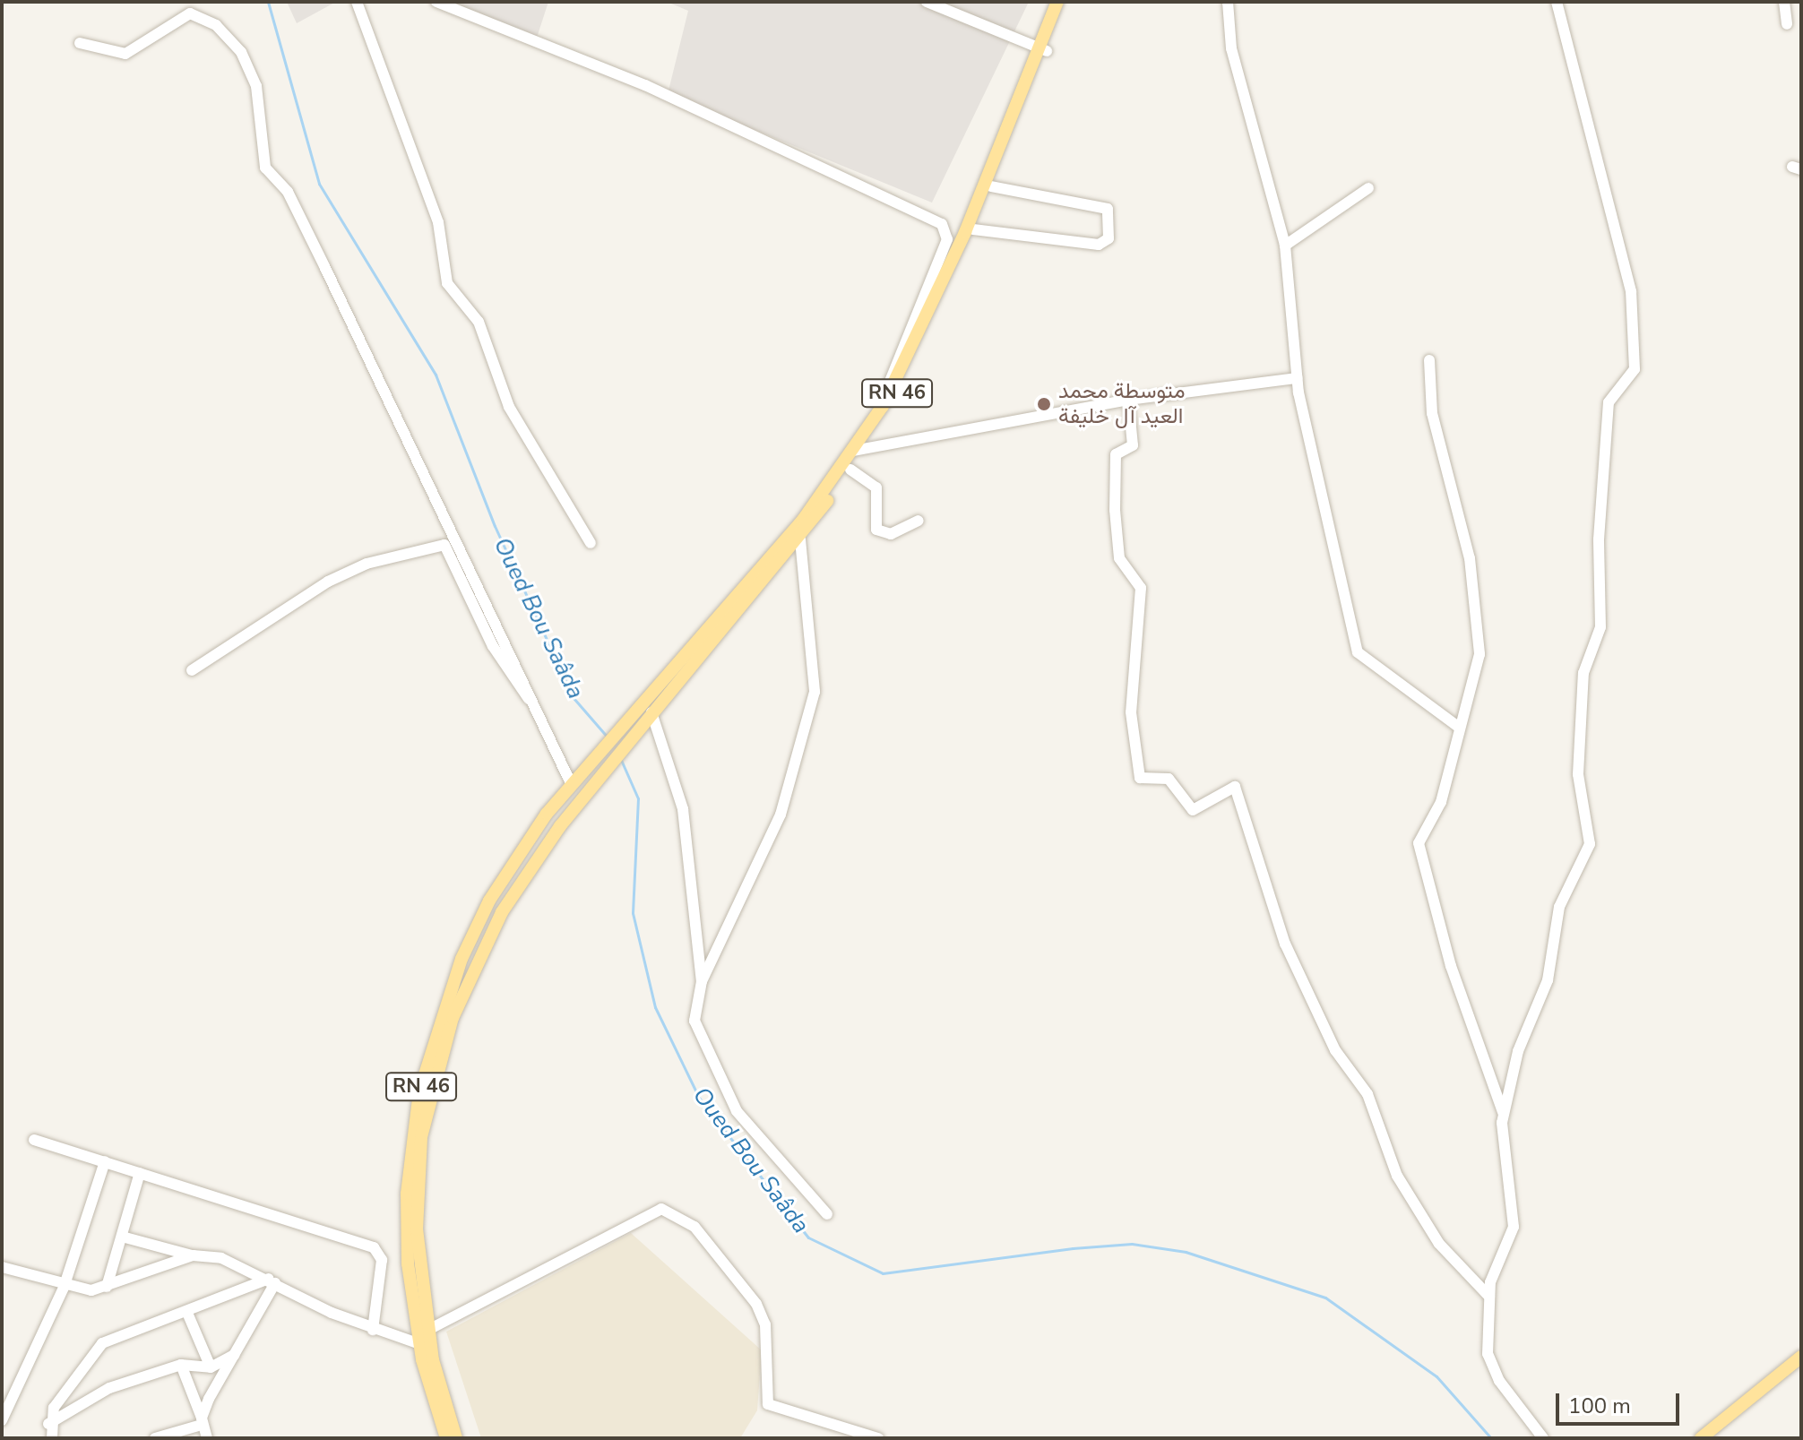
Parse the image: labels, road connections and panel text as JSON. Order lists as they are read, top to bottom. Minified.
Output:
{"streets":{"main road":["RN 46"]},"water":["Oued Bou Saâda"],"places":["متوسطة محمد العيد آل خليفة"],"scale_bar":"100 m"}
